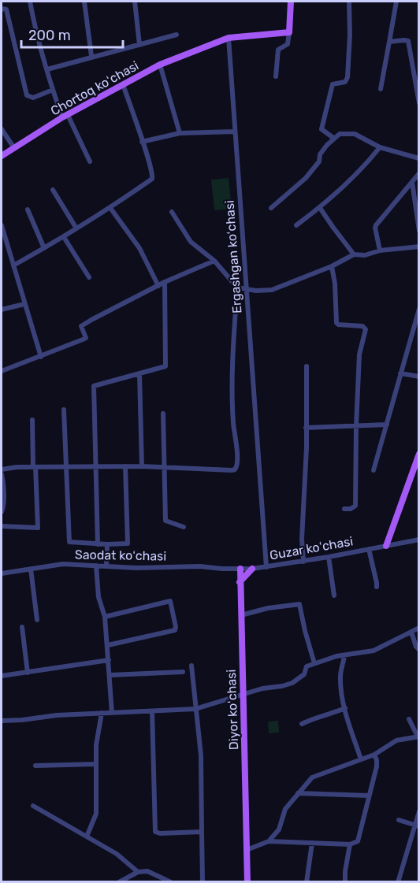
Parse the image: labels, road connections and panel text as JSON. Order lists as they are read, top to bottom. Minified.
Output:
{"streets":{"main road":["Chortoq koʻchasi","Diyor koʻchasi"],"street":["Ergashgan koʻchasi","Guzar koʻchasi","Saodat koʻchasi"]},"crossings":[["Chortoq koʻchasi","Ergashgan koʻchasi"],["Ergashgan koʻchasi","Guzar koʻchasi"],["Guzar koʻchasi","Saodat koʻchasi"],["Guzar koʻchasi","Diyor koʻchasi"],["Saodat koʻchasi","Diyor koʻchasi"]],"scale_bar":"200 m"}
